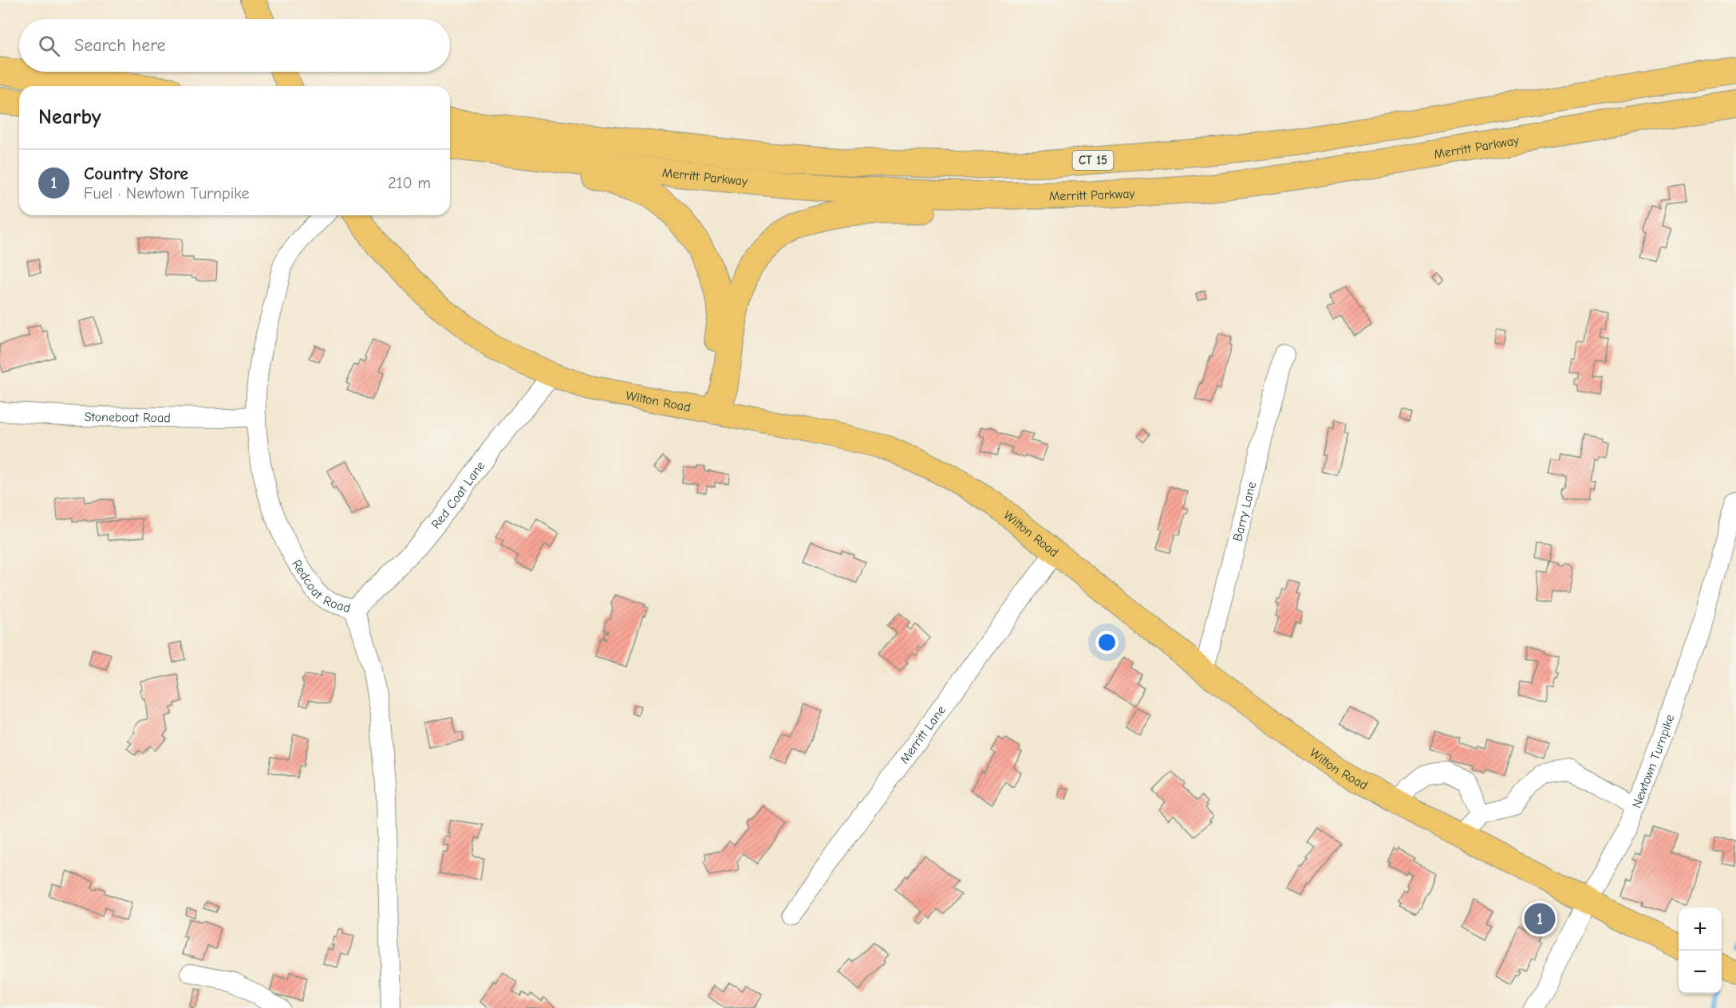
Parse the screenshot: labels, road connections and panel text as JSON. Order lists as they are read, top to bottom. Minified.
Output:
{"streets":{"highway":["Merritt Parkway","CT 15"],"main road":["Wilton Road"],"street":["Stoneboat Road","Red Coat Lane","Barry Lane","Redcoat Road","Merritt Lane","Newtown Turnpike"]},"crossings":[["Wilton Road","Red Coat Lane"],["Wilton Road","Barry Lane"],["Wilton Road","Merritt Lane"],["Wilton Road","Newtown Turnpike"],["Stoneboat Road","Redcoat Road"],["Red Coat Lane","Redcoat Road"]],"page":{"search":"Search here","heading":"Nearby","list":[{"mark":"1","name":"Country Store","note":"Fuel · Newtown Turnpike","value":"210 m"}],"pins":"1","map_buttons":["+","−"]}}
